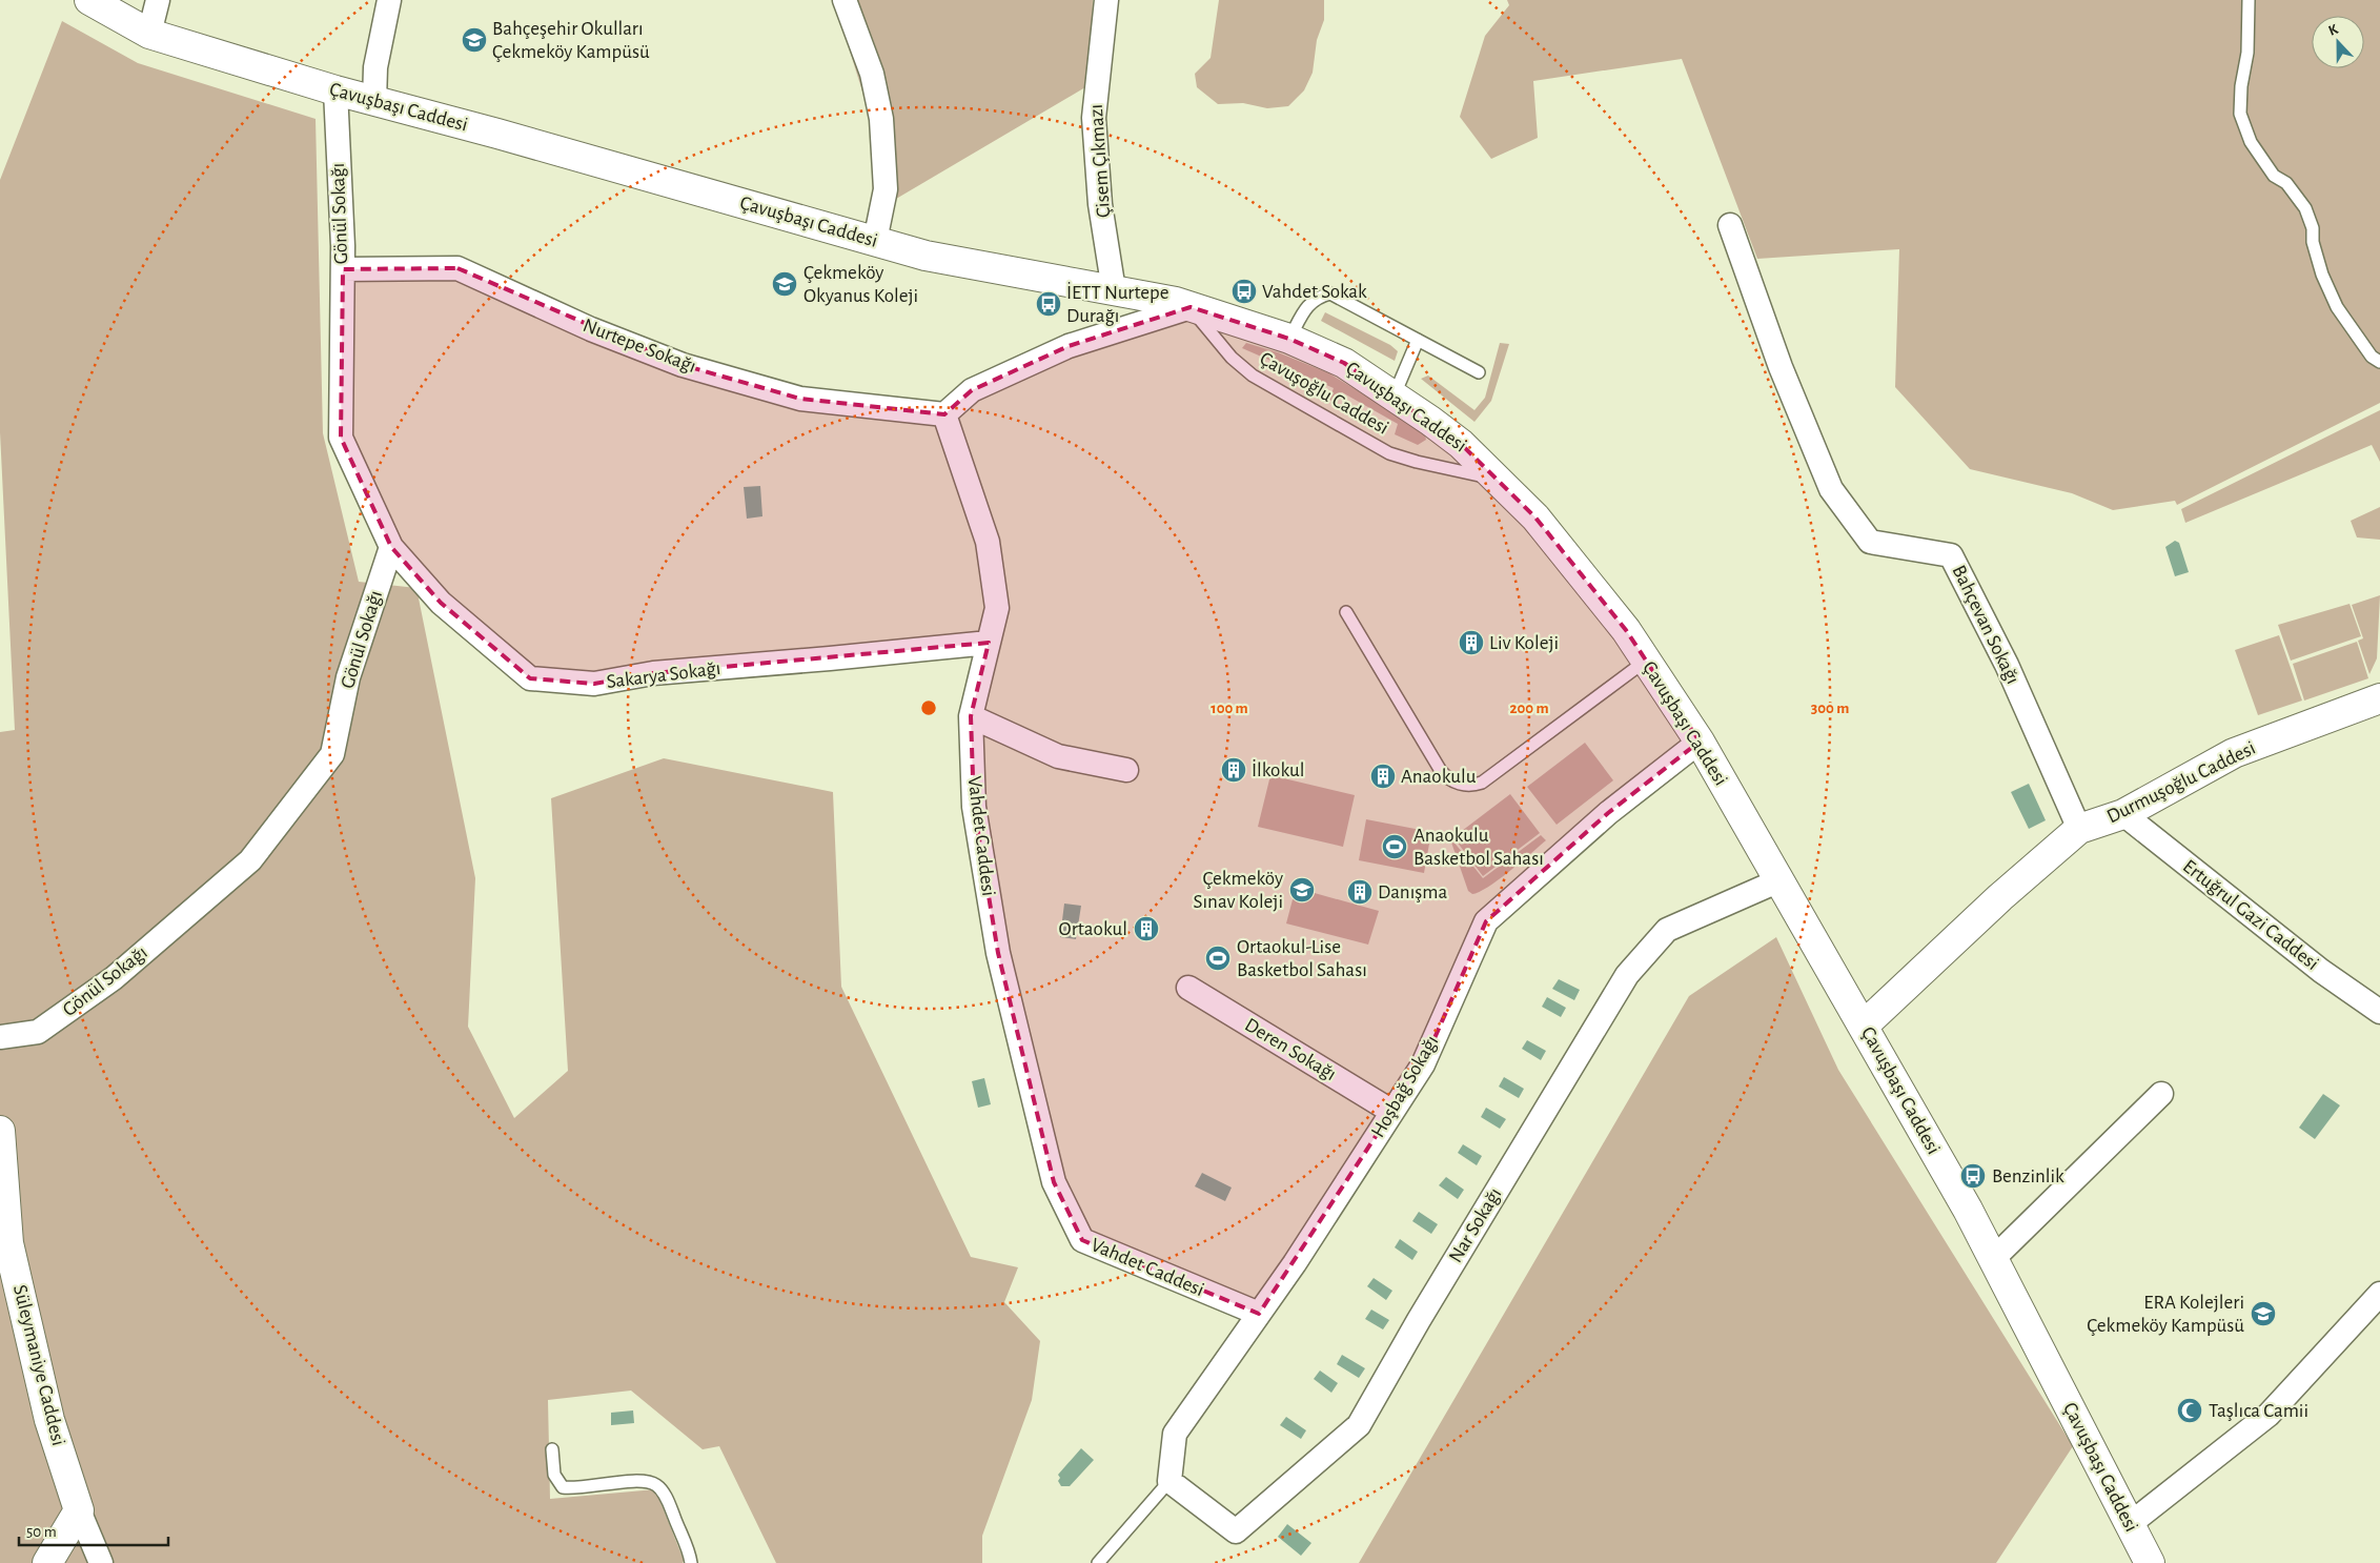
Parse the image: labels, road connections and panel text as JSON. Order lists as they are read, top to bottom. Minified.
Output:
{"streets":{"main road":["Çavuşbaşı Caddesi","Durmuşoğlu Caddesi","Süleymaniye Caddesi"],"street":["Çisem Çıkmazı","Gönül Sokağı","Nurtepe Sokağı","Bahçevan Sokağı","Sakarya Sokağı","Vahdet Caddesi","Ertuğrul Gazi Caddesi","Deren Sokağı","Hoşbağ Sokağı","Nar Sokağı"],"lane":["Çavuşoğlu Caddesi"]},"crossings":[["Çavuşbaşı Caddesi","Çisem Çıkmazı"],["Çavuşbaşı Caddesi","Gönül Sokağı"],["Çavuşbaşı Caddesi","Çavuşoğlu Caddesi"],["Çavuşbaşı Caddesi","Durmuşoğlu Caddesi"],["Çavuşbaşı Caddesi","Hoşbağ Sokağı"],["Çavuşbaşı Caddesi","Nar Sokağı"],["Gönül Sokağı","Nurtepe Sokağı"],["Gönül Sokağı","Sakarya Sokağı"],["Nurtepe Sokağı","Vahdet Caddesi"],["Bahçevan Sokağı","Durmuşoğlu Caddesi"],["Sakarya Sokağı","Vahdet Caddesi"],["Durmuşoğlu Caddesi","Ertuğrul Gazi Caddesi"],["Vahdet Caddesi","Hoşbağ Sokağı"],["Deren Sokağı","Hoşbağ Sokağı"],["Hoşbağ Sokağı","Nar Sokağı"]],"places":{"school or university":["Bahçeşehir Okulları Çekmeköy Kampüsü","Çekmeköy Okyanus Koleji","Çekmeköy Sınav Koleji","ERA Kolejleri Çekmeköy Kampüsü"],"bus stop":["Vahdet Sokak","İETT Nurtepe Durağı","Benzinlik"],"building":["Liv Koleji","İlkokul","Anaokulu","Danışma","Ortaokul"],"sports":["Anaokulu Basketbol Sahası","Ortaokul-Lise Basketbol Sahası"],"mosque":["Taşlıca Camii"]},"scale_bar":"50 m","north":"top","rings":["100 m","200 m","300 m"]}
